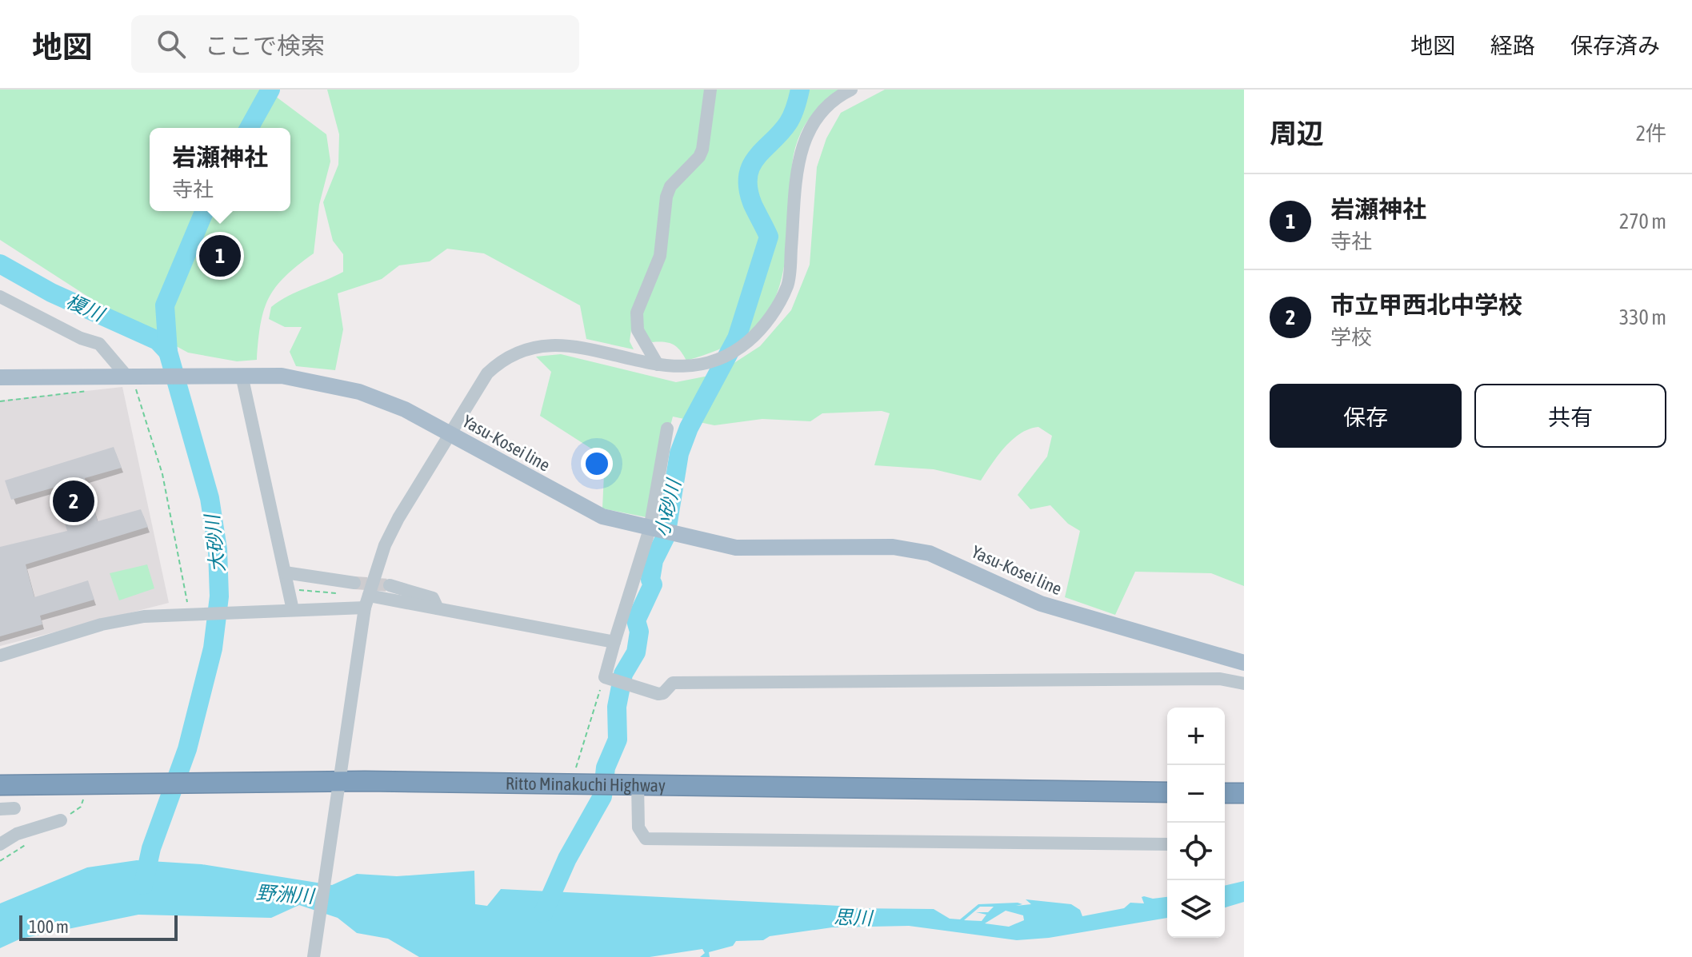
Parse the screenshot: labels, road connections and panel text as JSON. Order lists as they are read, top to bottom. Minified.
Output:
{"streets":{"highway":["Ritto Minakuchi Highway"],"main road":["Yasu-Kosei line"]},"water":["榎川","小砂川","大砂川","野洲川","思川"],"scale_bar":"100 m","page":{"header":"地図","search":"ここで検索","nav":["地図","経路","保存済み"],"heading":["周辺","2件"],"popup":["岩瀬神社","寺社"],"list":[{"mark":"1","name":"岩瀬神社","note":"寺社","value":"270 m"},{"mark":"2","name":"市立甲西北中学校","note":"学校","value":"330 m"}],"pins":["1","2"],"buttons":["保存","共有"],"map_buttons":["+","−"],"scale":"100 m"}}
